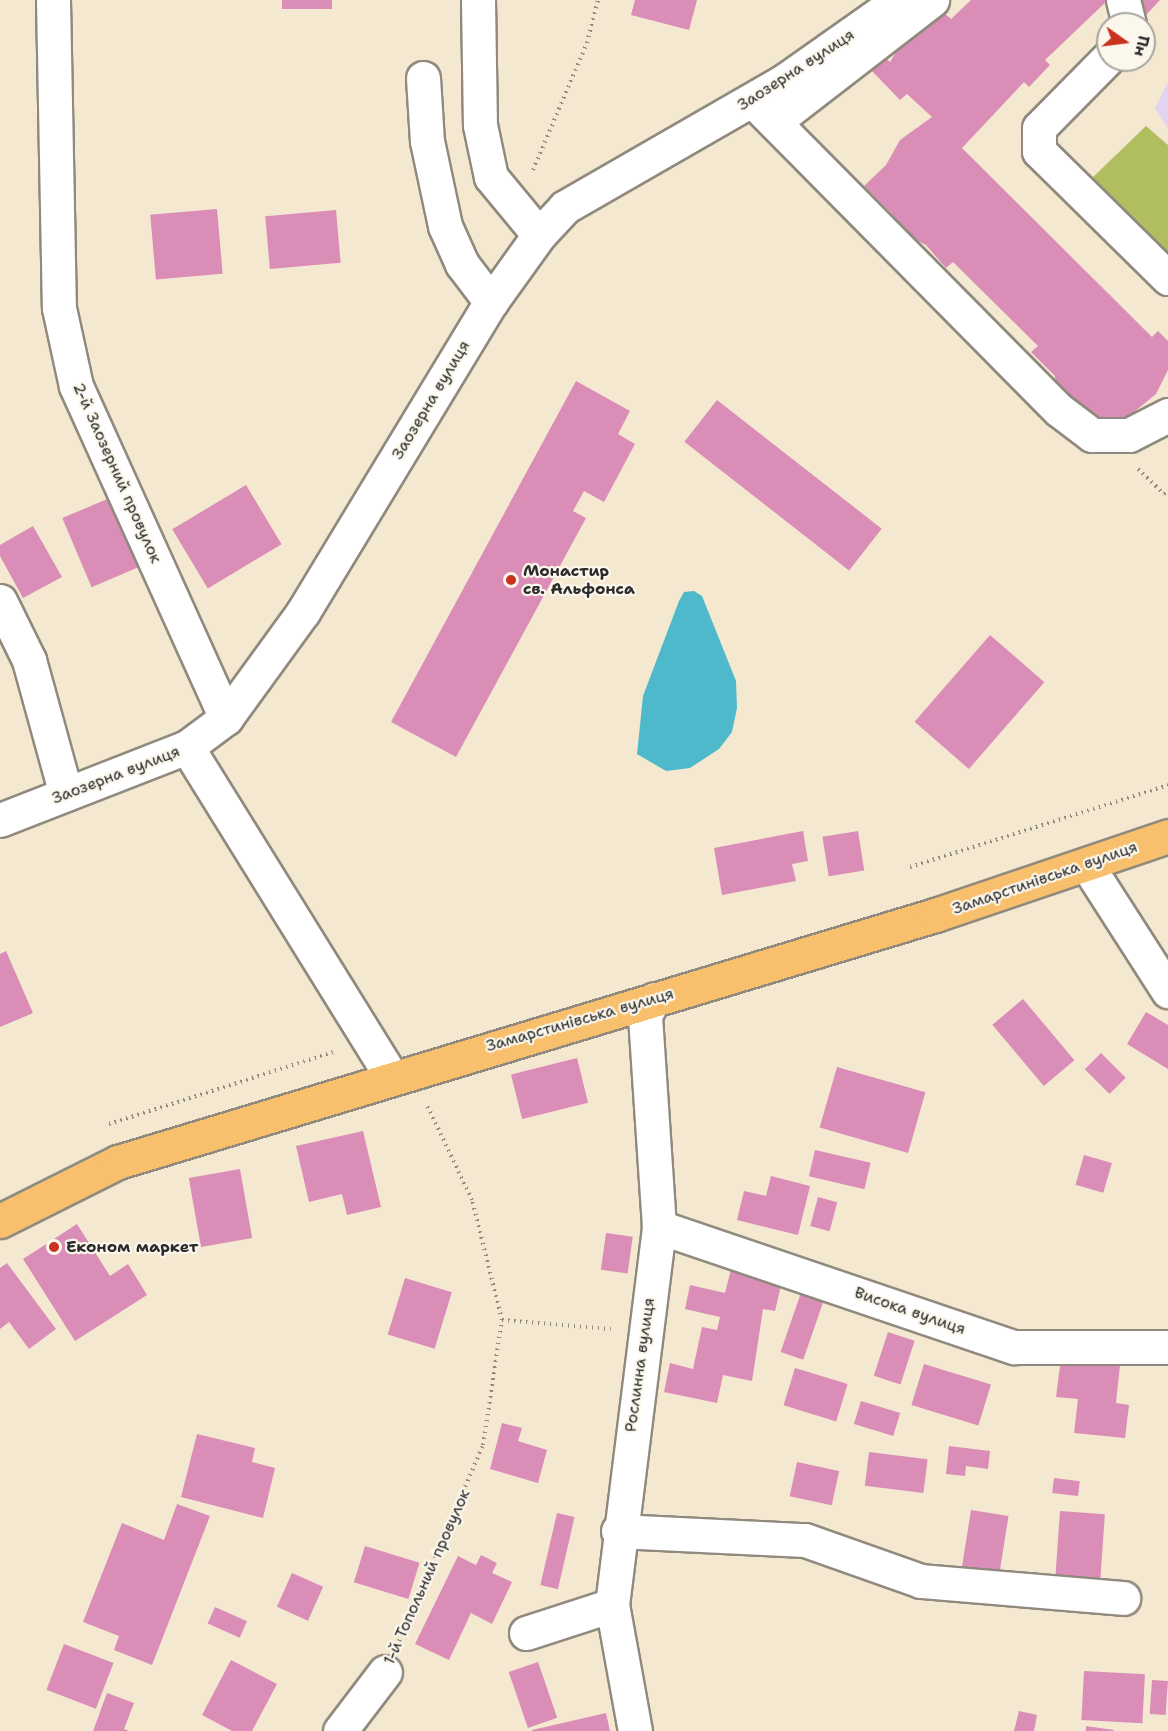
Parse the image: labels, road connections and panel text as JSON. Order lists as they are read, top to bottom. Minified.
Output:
{"streets":{"main road":["Замарстинівська вулиця"],"street":["Заозерна вулиця","2-й Заозерний провулок","Висока вулиця","Рослинна вулиця","1-й Топольний провулок"]},"crossings":[["Заозерна вулиця","2-й Заозерний провулок"],["Замарстинівська вулиця","Рослинна вулиця"],["Замарстинівська вулиця","1-й Топольний провулок"],["Висока вулиця","Рослинна вулиця"]],"places":["Монастир св. Альфонса","Економ маркет"],"north":"right"}
